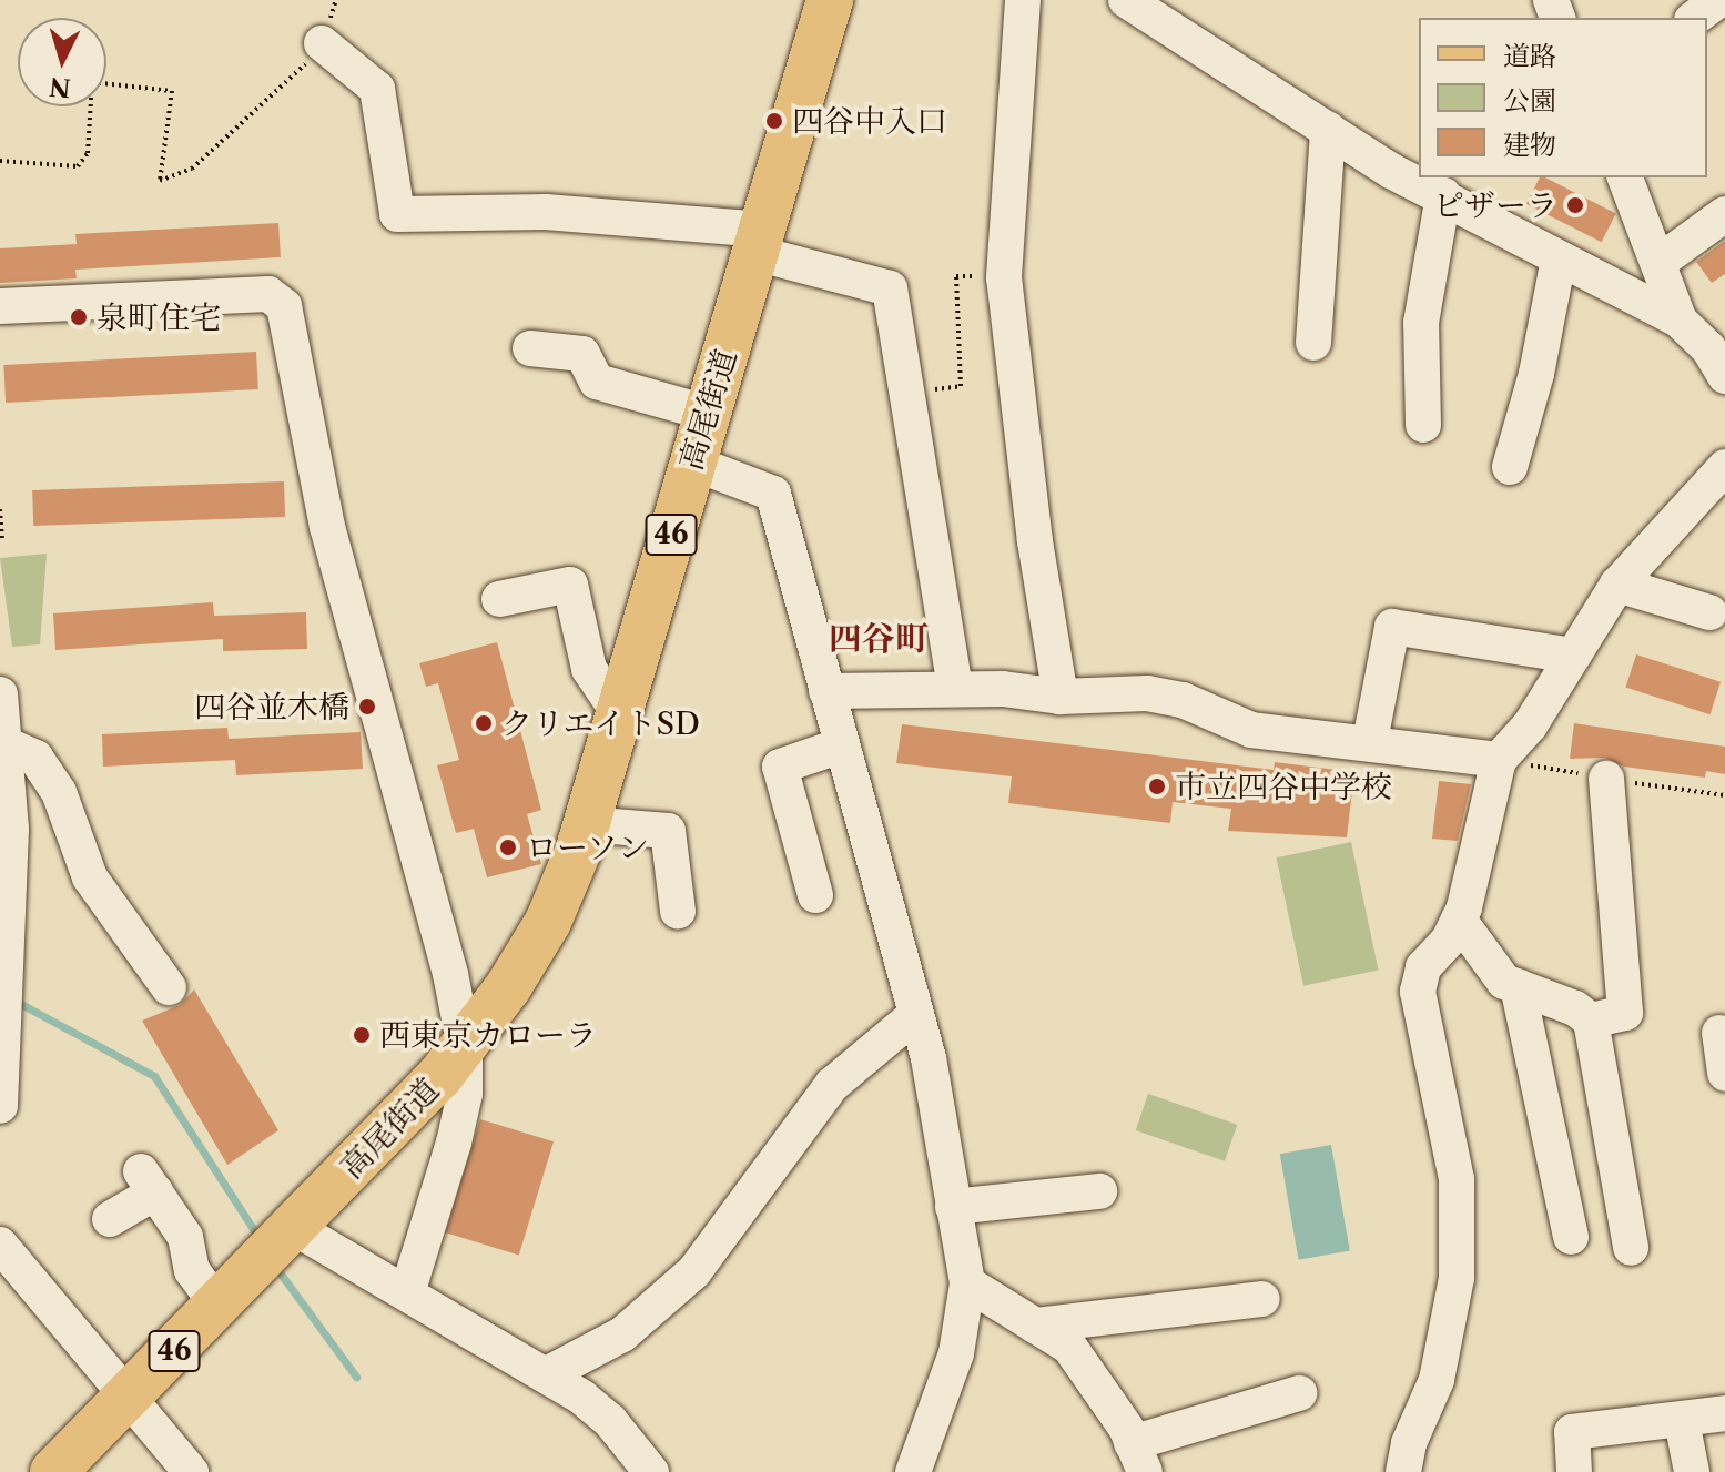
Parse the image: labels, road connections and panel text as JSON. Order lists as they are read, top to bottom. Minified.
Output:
{"streets":{"main road":["高尾街道","46"]},"districts":["四谷町"],"places":["四谷中入口","ピザーラ","泉町住宅","四谷並木橋","クリエイトSD","市立四谷中学校","ローソン","西東京カローラ"],"legend":["道路","公園","建物"],"north":"bottom"}
